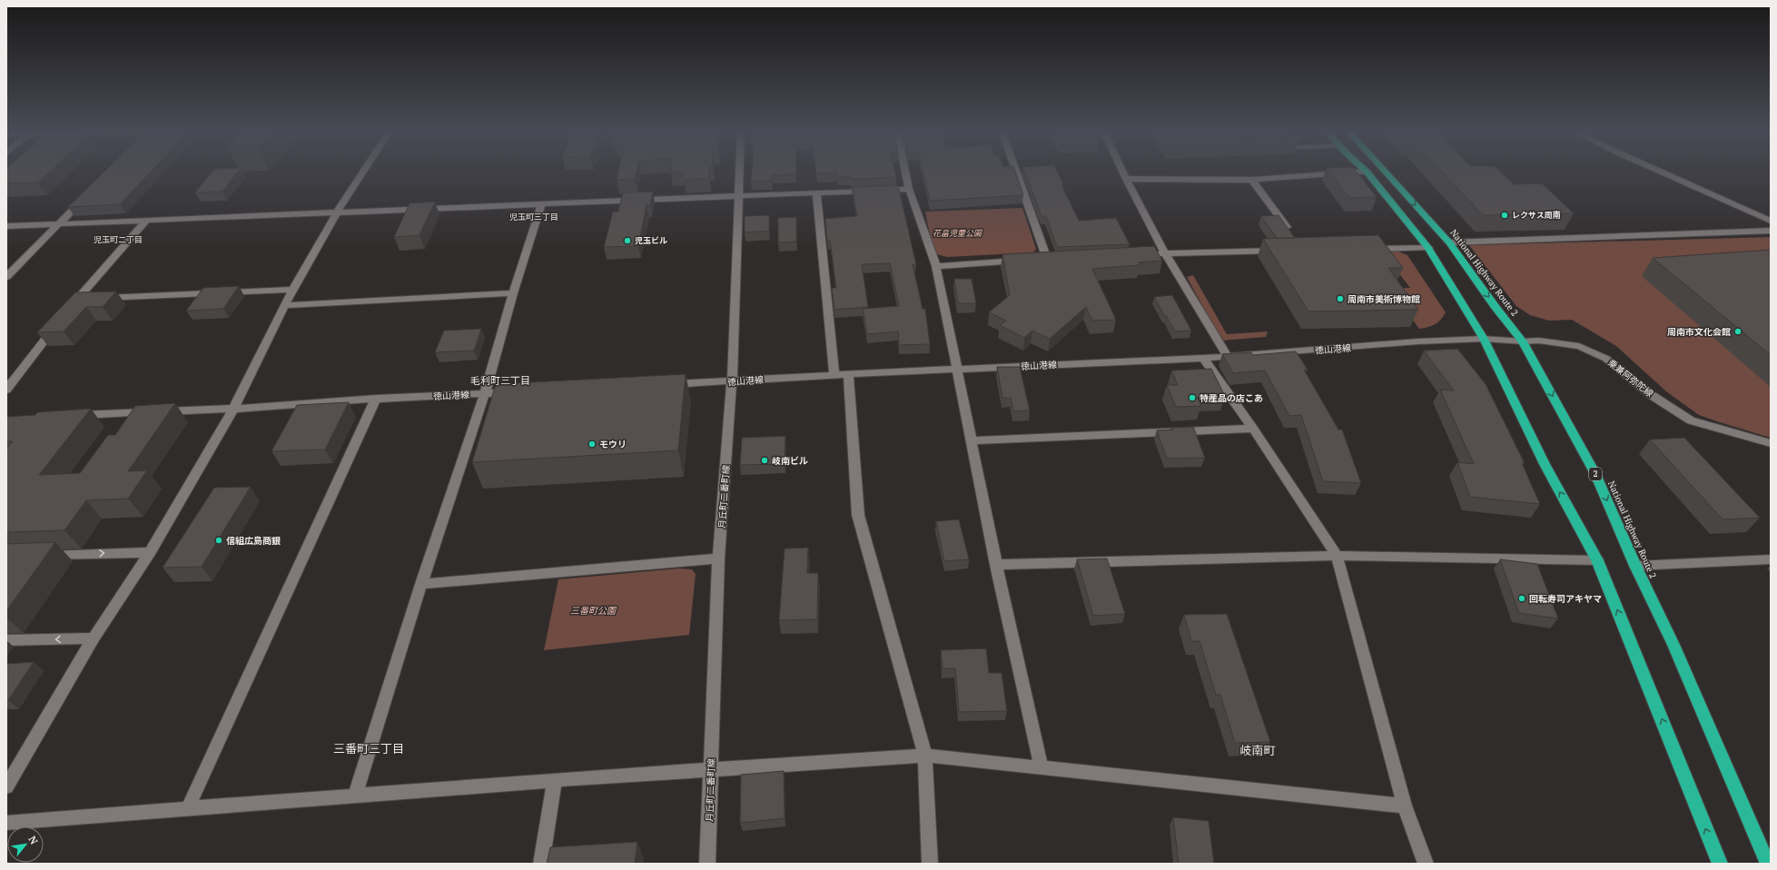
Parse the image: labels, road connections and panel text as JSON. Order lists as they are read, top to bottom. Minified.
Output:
{"streets":{"highway":["National Highway Route 2","2"],"street":["徳山港線","乗兼阿弥陀線","月丘町二番町線"]},"crossings":[["National Highway Route 2","乗兼阿弥陀線"],["徳山港線","乗兼阿弥陀線"],["徳山港線","月丘町二番町線"]],"districts":["児玉町三丁目","児玉町二丁目","毛利町三丁目","三番町三丁目","岐南町"],"parks":["花畠児童公園","三番町公園"],"places":["レクサス周南","児玉ビル","周南市美術博物館","周南市文化会館","特産品の店こあ","モウリ","岐南ビル","信組広島商銀","回転寿司アキヤマ"],"north":"top right"}
